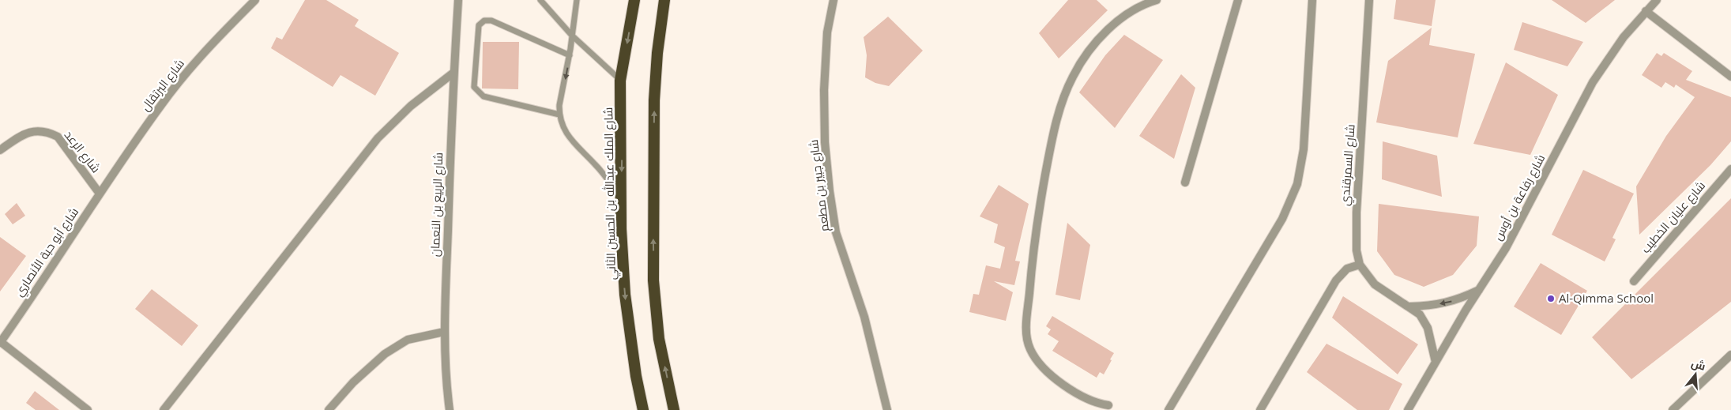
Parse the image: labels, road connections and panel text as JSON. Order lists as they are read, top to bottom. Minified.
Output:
{"streets":{"highway":["شارع الملك عبدالله بن الحسين الثاني"],"street":["شارع البرتقال","شارع الرعد","شارع السمرقندي","شارع جبير بن مطعم","شارع رفاعة بن أوس","شارع الربيع بن النعمان","شارع عليان الخطيب","شارع أبو حبة الأنصاري"]},"crossings":[["شارع البرتقال","شارع الرعد"],["شارع البرتقال","شارع أبو حبة الأنصاري"],["شارع الرعد","شارع أبو حبة الأنصاري"],["شارع السمرقندي","شارع رفاعة بن أوس"]],"places":["Al-Qimma School"],"north":"top"}
